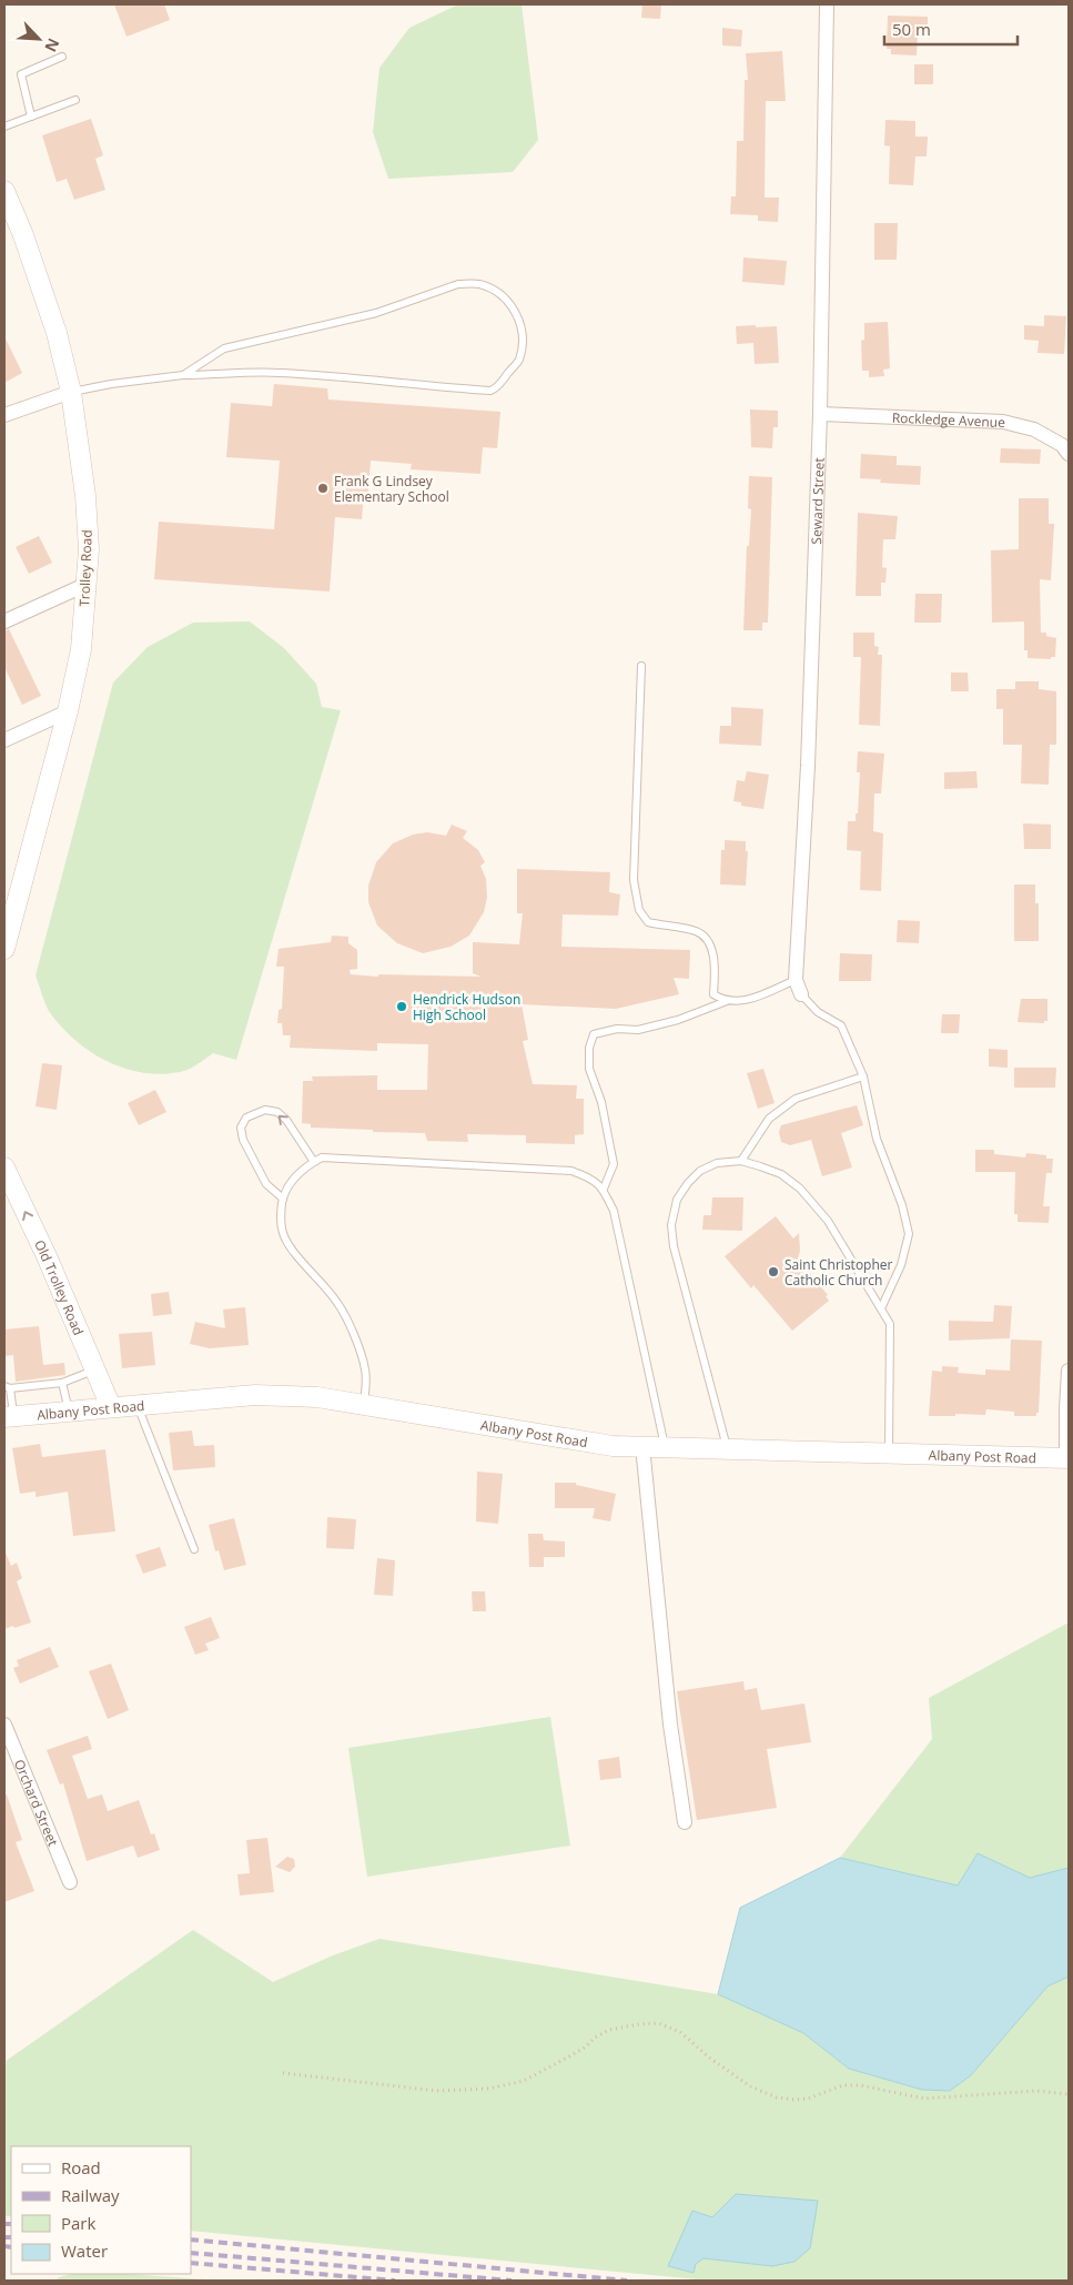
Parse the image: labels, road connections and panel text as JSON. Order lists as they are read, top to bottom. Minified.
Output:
{"streets":{"main road":["Trolley Road","Old Trolley Road","Albany Post Road"],"street":["Rockledge Avenue","Seward Street","Orchard Street"]},"crossings":[["Rockledge Avenue","Seward Street"],["Old Trolley Road","Albany Post Road"]],"one_way":["Old Trolley Road"],"places":["Frank G Lindsey Elementary School","Hendrick Hudson High School","Saint Christopher Catholic Church"],"legend":["Road","Railway","Park","Water"],"scale_bar":"50 m","north":"bottom right"}
